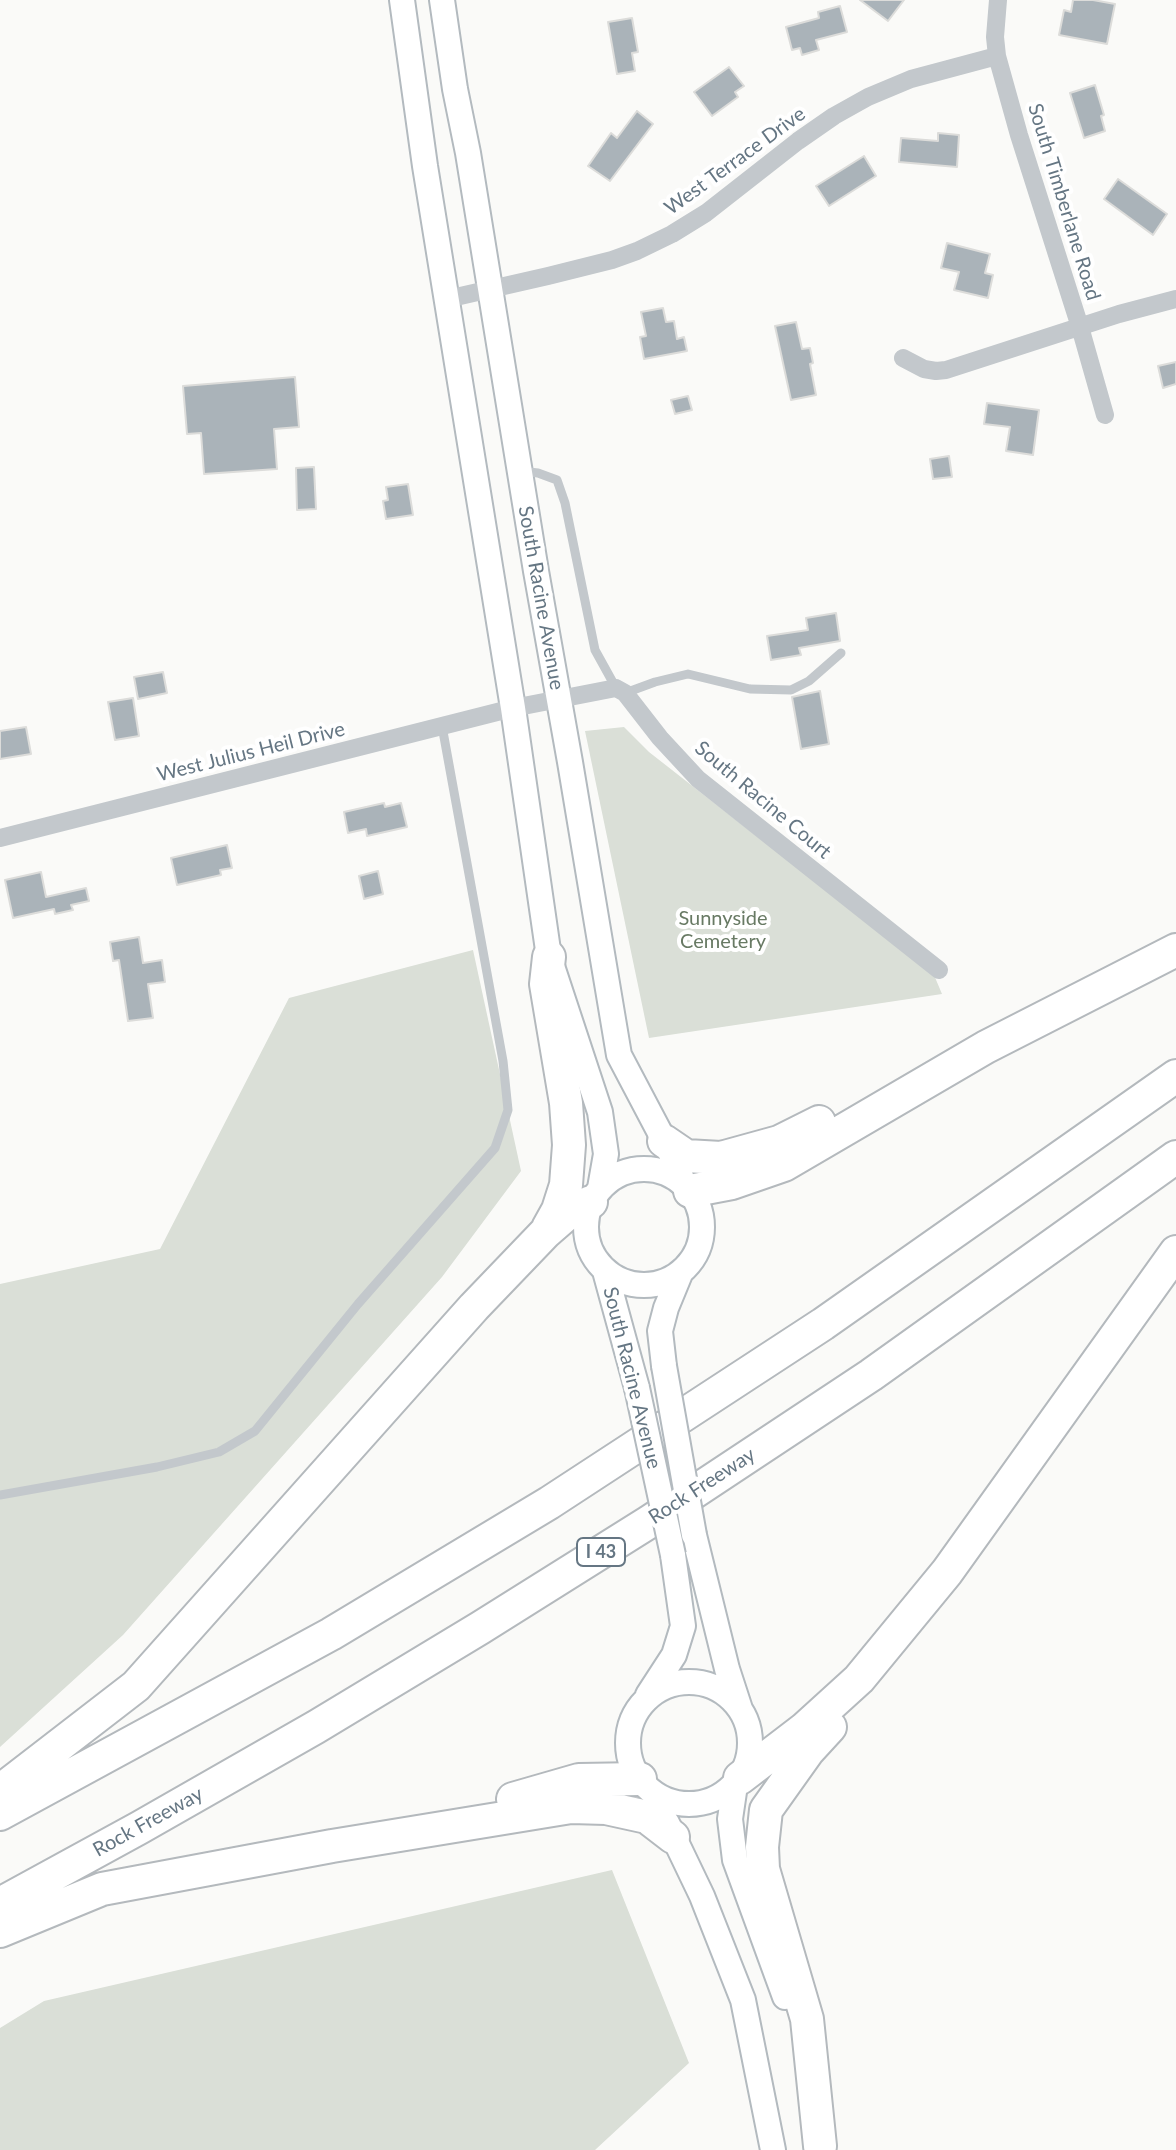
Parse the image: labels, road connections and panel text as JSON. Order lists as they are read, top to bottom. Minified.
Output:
{"streets":{"highway":["Rock Freeway","I 43"],"main road":["South Racine Avenue"],"street":["West Terrace Drive","South Timberlane Road","West Julius Heil Drive","South Racine Court"]},"crossings":[["West Terrace Drive","South Timberlane Road"],["West Terrace Drive","South Racine Avenue"]],"parks":["Sunnyside Cemetery"]}
